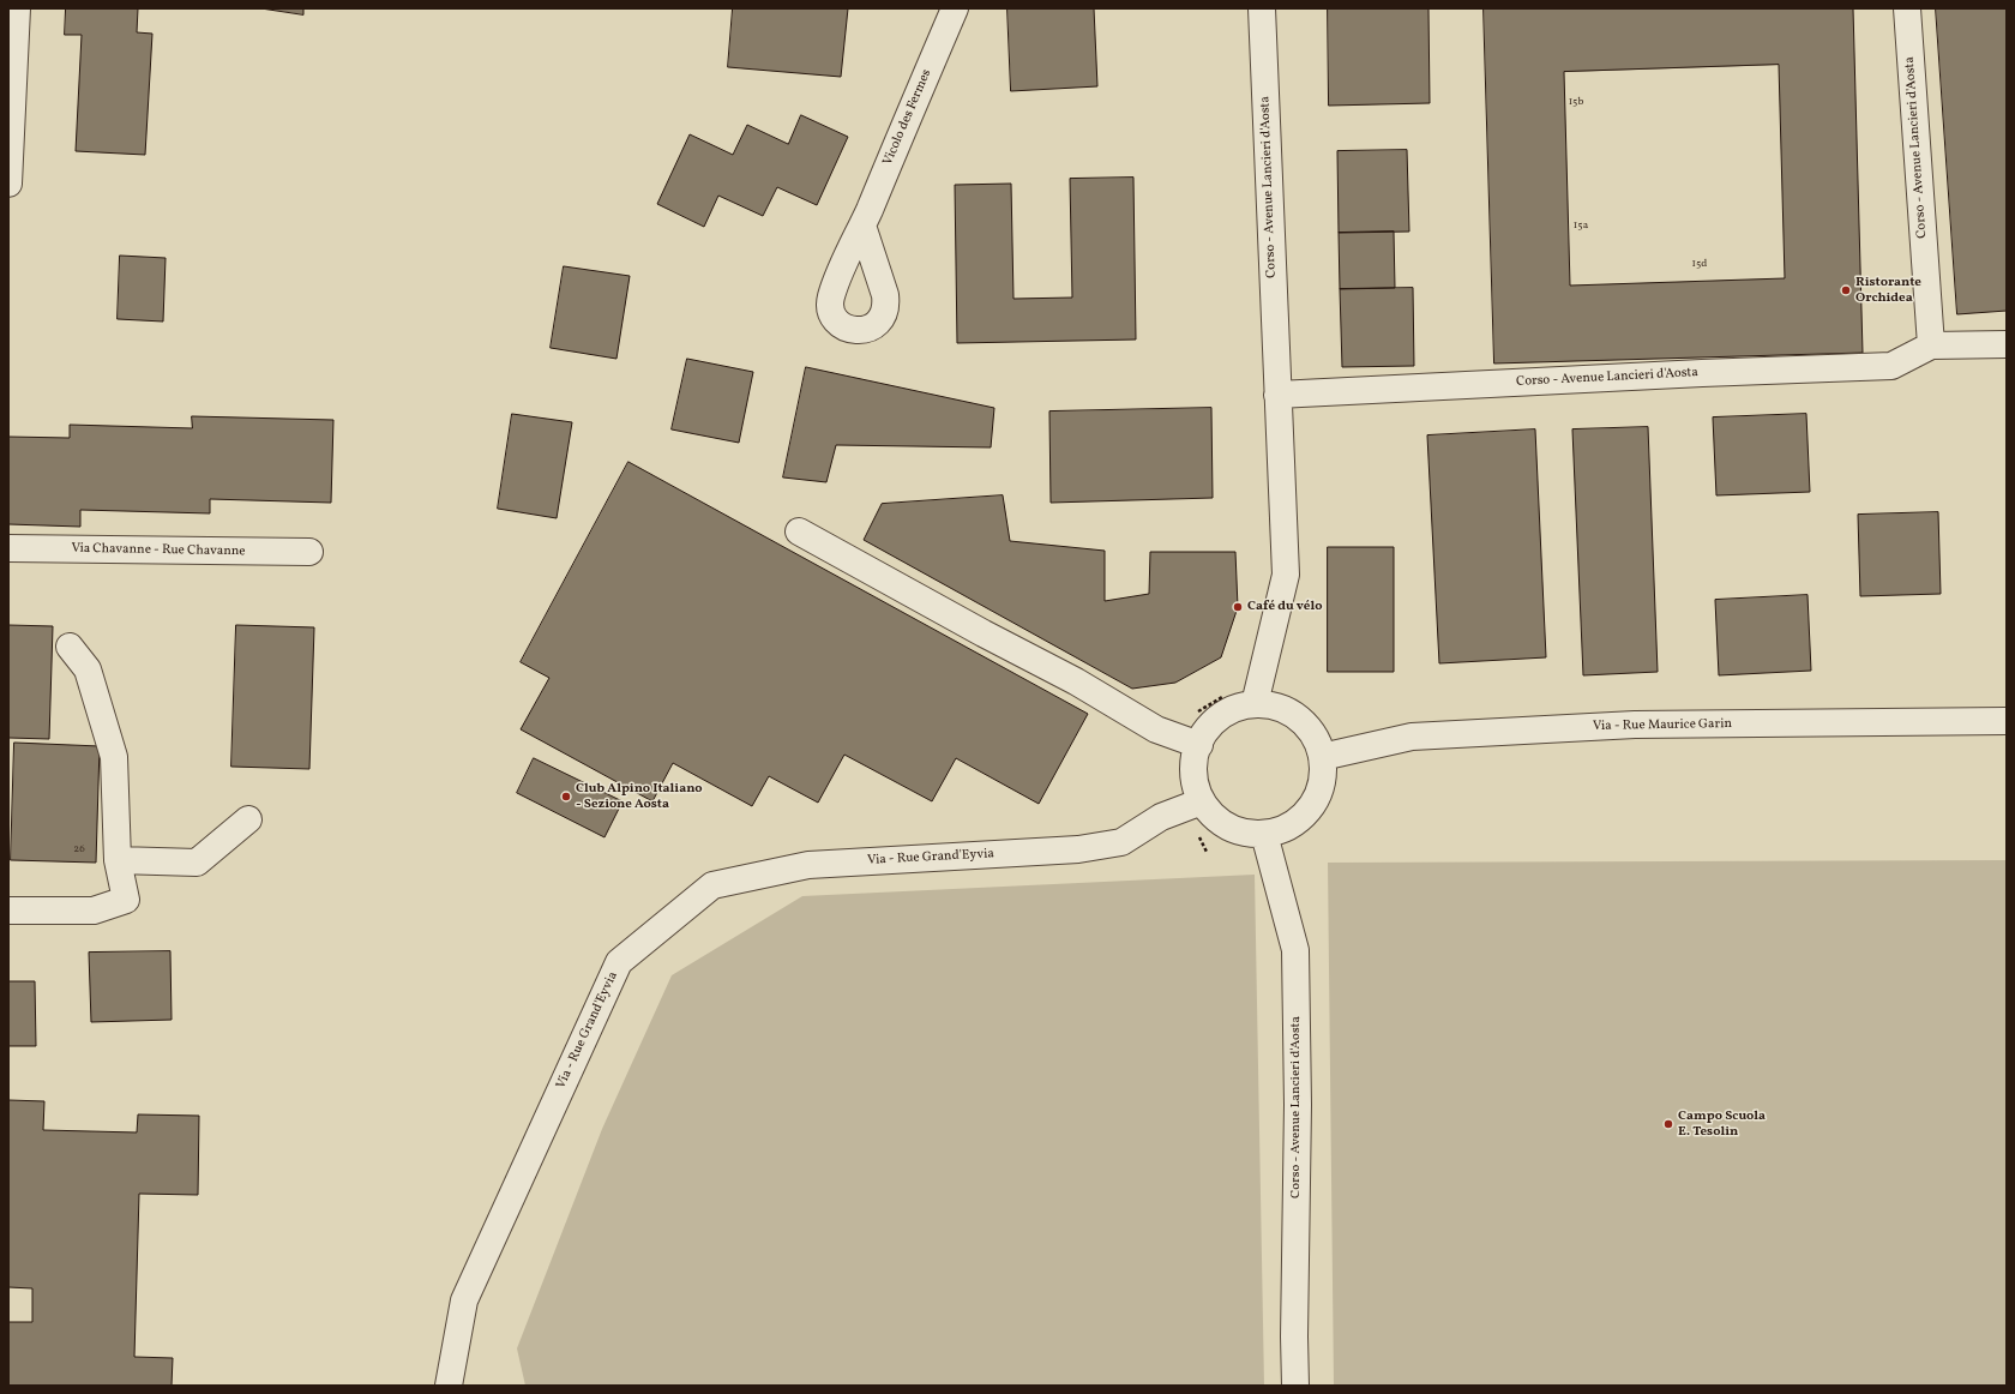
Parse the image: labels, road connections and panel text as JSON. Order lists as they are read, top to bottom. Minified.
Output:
{"streets":{"street":["Vicolo des Fermes","Corso - Avenue Lancieri d'Aosta","Via Chavanne - Rue Chavanne","Via - Rue Maurice Garin","Via - Rue Grand'Eyvia"]},"crossings":[["Corso - Avenue Lancieri d'Aosta","Via - Rue Maurice Garin"],["Corso - Avenue Lancieri d'Aosta","Via - Rue Grand'Eyvia"],["Via - Rue Maurice Garin","Via - Rue Grand'Eyvia"]],"places":["Ristorante Orchidea","Café du vélo","Club Alpino Italiano - Sezione Aosta","Campo Scuola E. Tesolin"],"house_numbers":["15b","15a","15d","26"]}
